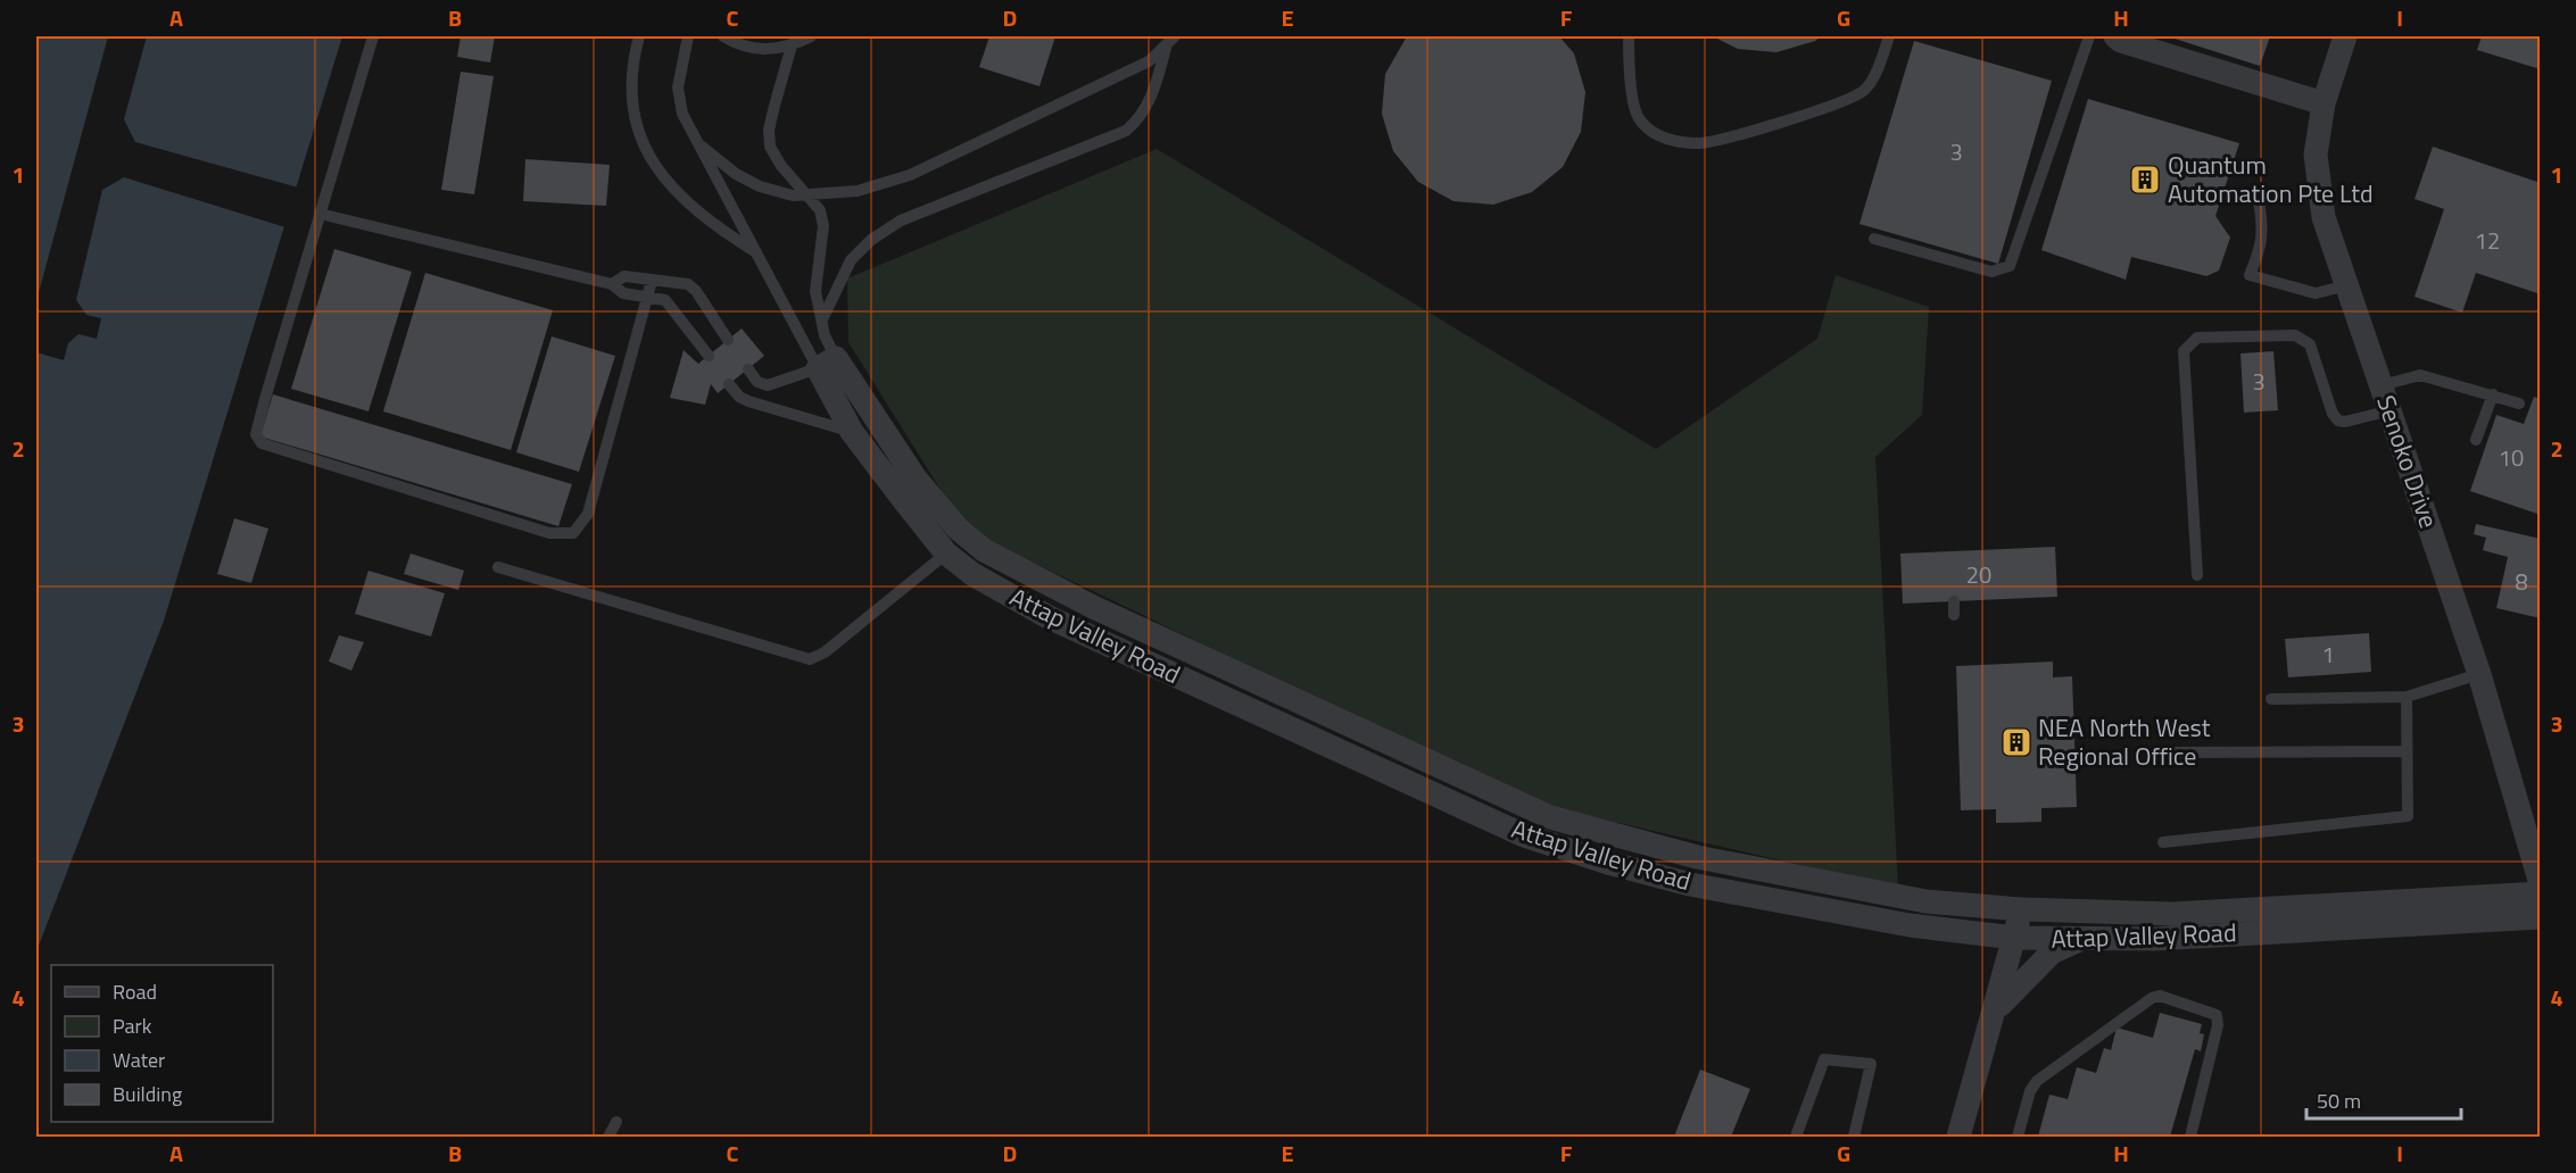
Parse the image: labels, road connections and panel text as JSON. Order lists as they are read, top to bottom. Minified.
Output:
{"streets":{"street":["Senoko Drive","Attap Valley Road"]},"places":{"building":["Quantum Automation Pte Ltd","NEA North West Regional Office"]},"house_numbers":["3","12","3","10","20","8","1"],"legend":["Road","Park","Water","Building"],"scale_bar":"50 m","grid":{"columns":["A","B","C","D","E","F","G","H","I"],"rows":["1","2","3","4"]}}
